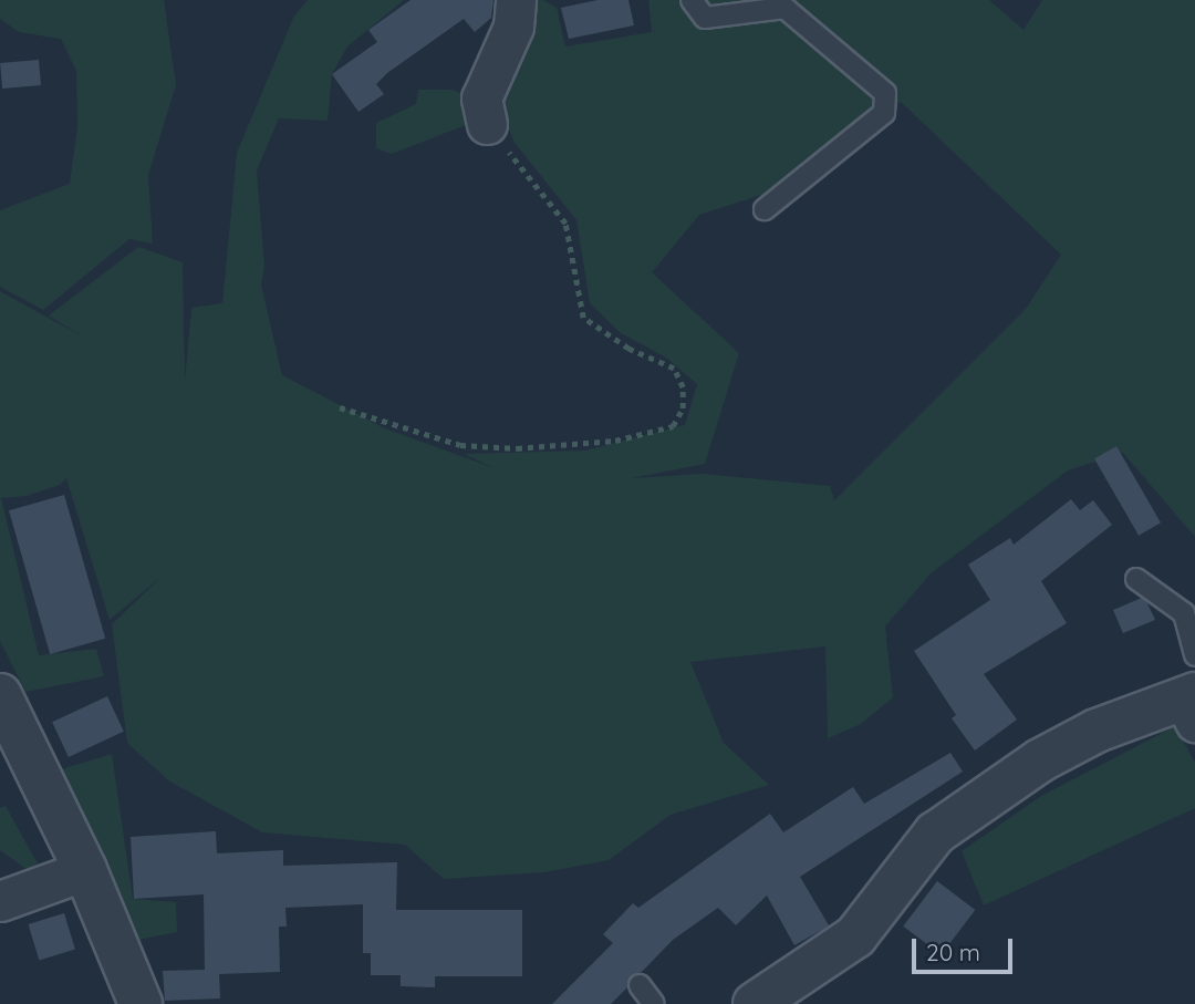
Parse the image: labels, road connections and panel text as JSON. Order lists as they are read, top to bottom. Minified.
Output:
{"scale_bar":"20 m"}
